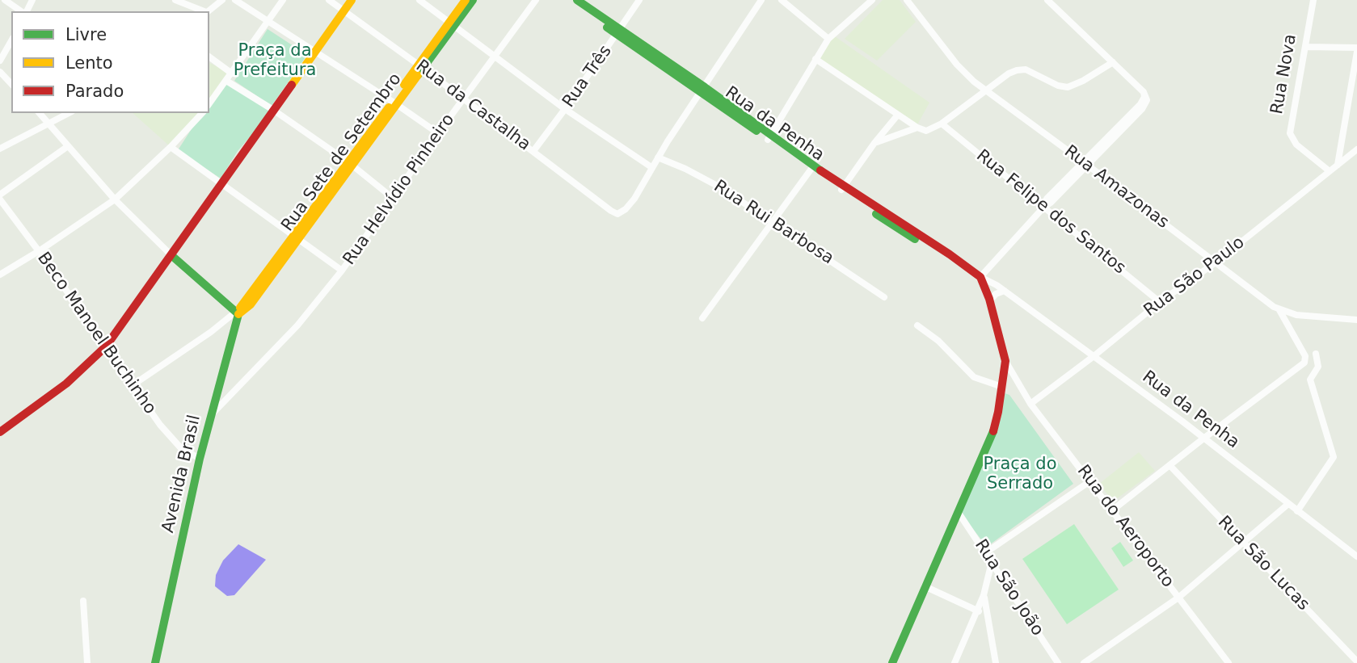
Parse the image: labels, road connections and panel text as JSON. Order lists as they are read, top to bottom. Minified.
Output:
{"streets":{"street":["Rua Nova","Rua Três","Rua da Castalha","Rua da Penha","Rua Sete de Setembro","Rua Amazonas","Rua Helvídio Pinheiro","Rua Felipe dos Santos","Rua Rui Barbosa","Rua São Paulo","Beco Manoel Buchinho","Avenida Brasil","Rua do Aeroporto","Rua São Lucas","Rua São João"]},"crossings":[["Rua Nova","Rua São Paulo"],["Rua Três","Rua da Castalha"],["Rua Três","Rua da Penha"],["Rua da Castalha","Rua Sete de Setembro"],["Rua da Castalha","Rua Helvídio Pinheiro"],["Rua da Penha","Rua São Paulo"],["Rua Sete de Setembro","Beco Manoel Buchinho"],["Rua Sete de Setembro","Avenida Brasil"],["Rua Amazonas","Rua São Paulo"],["Rua Helvídio Pinheiro","Avenida Brasil"],["Rua Felipe dos Santos","Rua São Paulo"],["Rua São Paulo","Rua do Aeroporto"],["Beco Manoel Buchinho","Avenida Brasil"]],"parks":["Praça da Prefeitura","Praça do Serrado"],"legend":["Livre","Lento","Parado"]}
